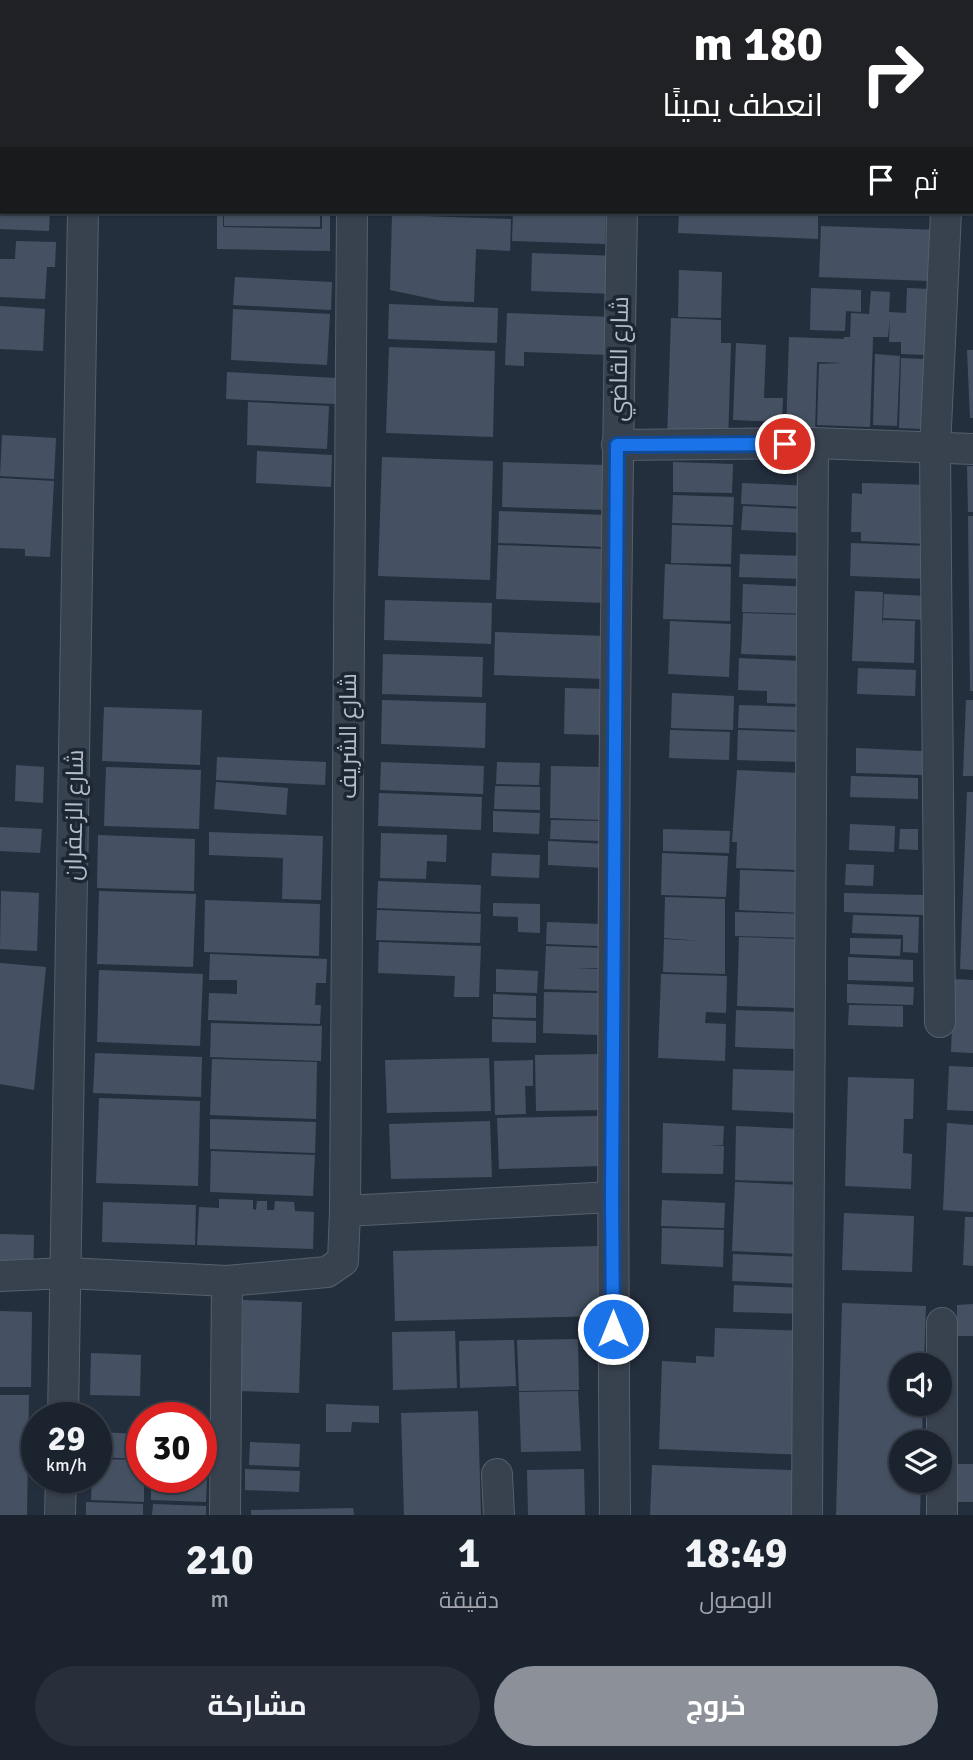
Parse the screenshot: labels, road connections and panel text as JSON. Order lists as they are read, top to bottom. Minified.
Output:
{"streets":{"street":["شارع القاضي","شارع الشريف","شارع الزعفران"]},"page":{"turn":["180 m","انعطف يمينًا"],"then":"ثم","speed":"29 km/h","limit":"30","eta":["18:49","الوصول","1","دقيقة","210","m"],"buttons":["خروج","مشاركة"]}}
